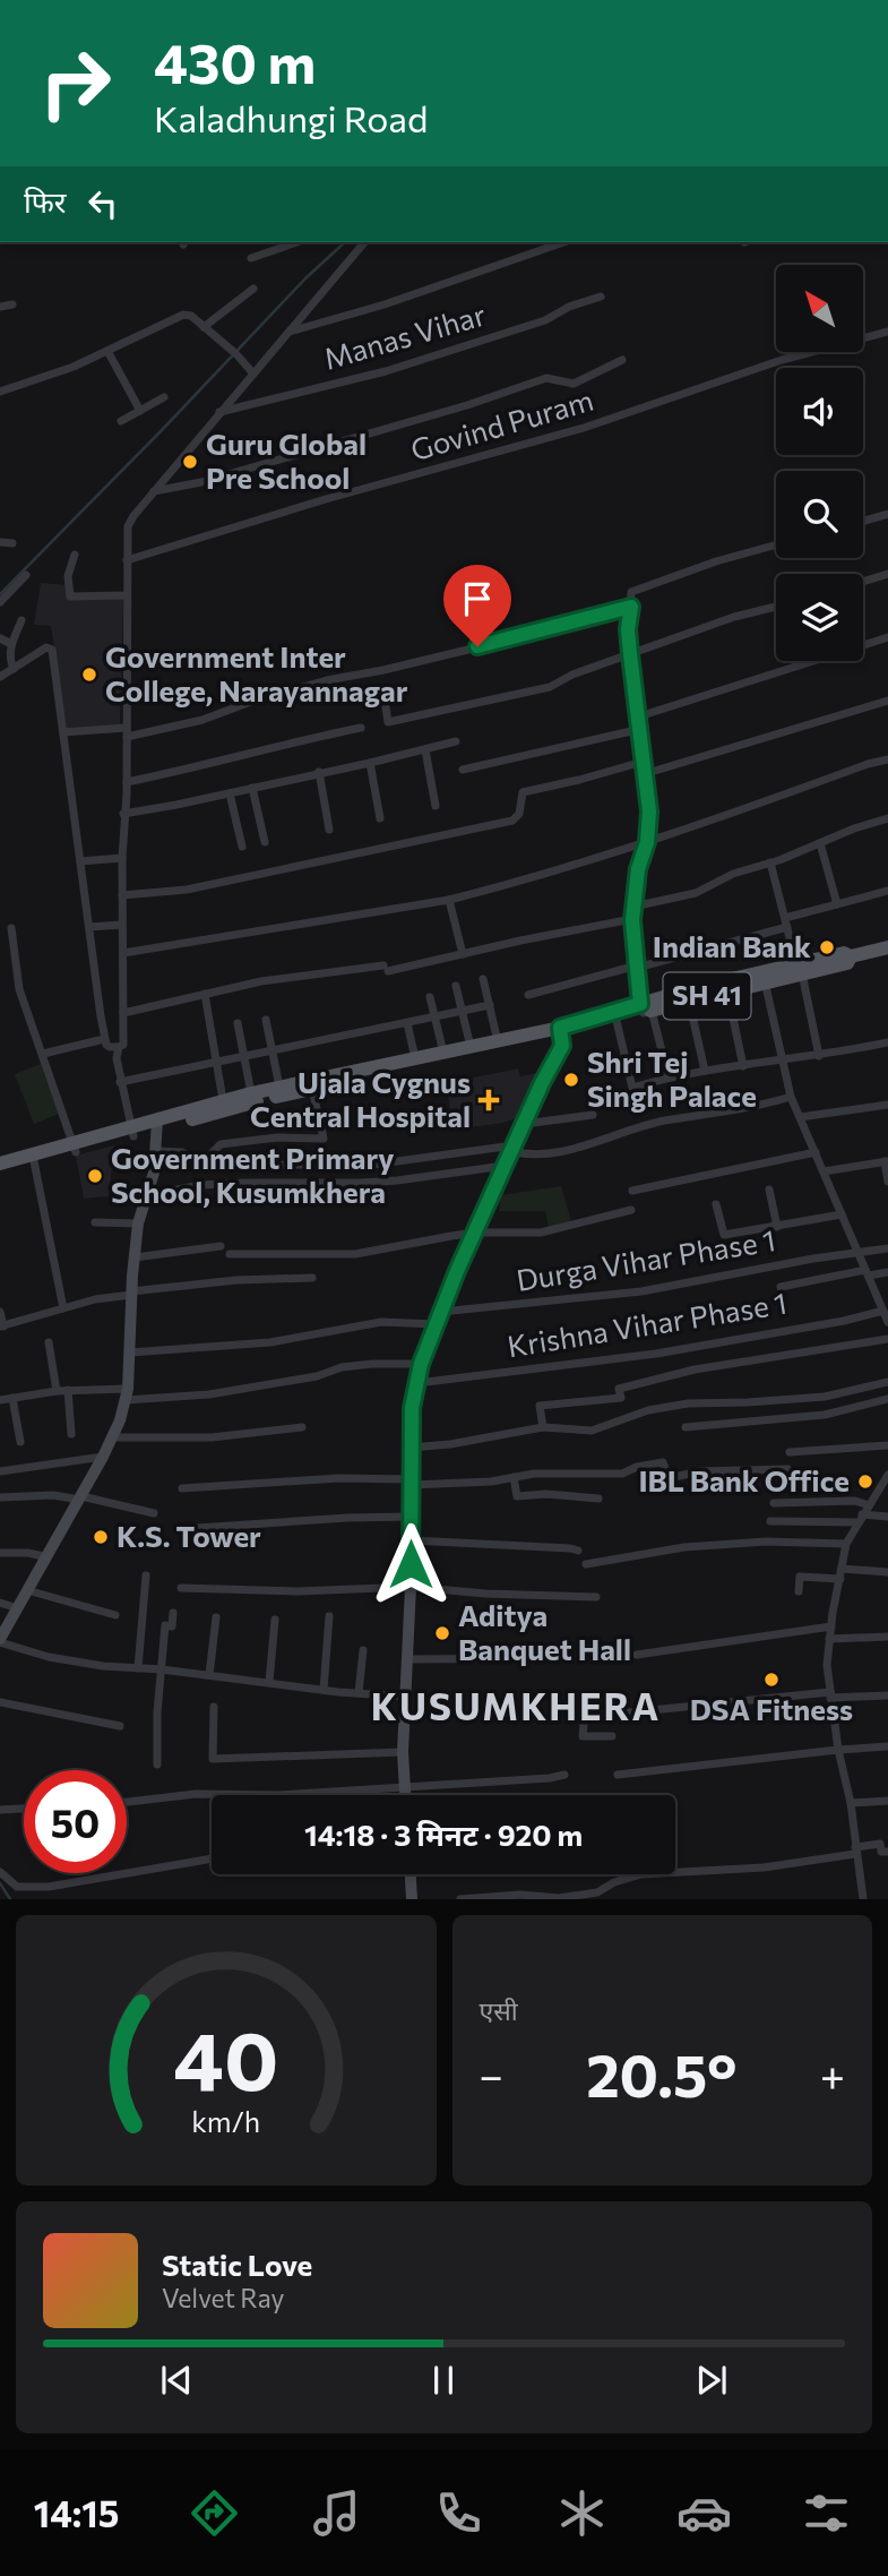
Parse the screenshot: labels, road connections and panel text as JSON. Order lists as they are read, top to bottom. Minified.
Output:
{"streets":{"main road":["SH 41"],"street":["Manas Vihar","Govind Puram","Durga Vihar Phase 1","Krishna Vihar Phase 1"]},"districts":["KUSUMKHERA"],"places":{"other":["Guru Global Pre School","Government Inter College, Narayannagar","Indian Bank","Shri Tej Singh Palace","Government Primary School, Kusumkhera","IBL Bank Office","K.S. Tower","Aditya Banquet Hall","DSA Fitness"],"health":["Ujala Cygnus Central Hospital"]},"north":"top left","page":{"turn":["430 m","Kaladhungi Road"],"then":"फिर","limit":"50","trip":"14:18 · 3 मिनट · 920 m","tile":"एसी","heat":["−","20.5°","+"],"song":["Static Love","Velvet Ray"],"tabs":"14:15","gauge":["40","km/h"]}}
